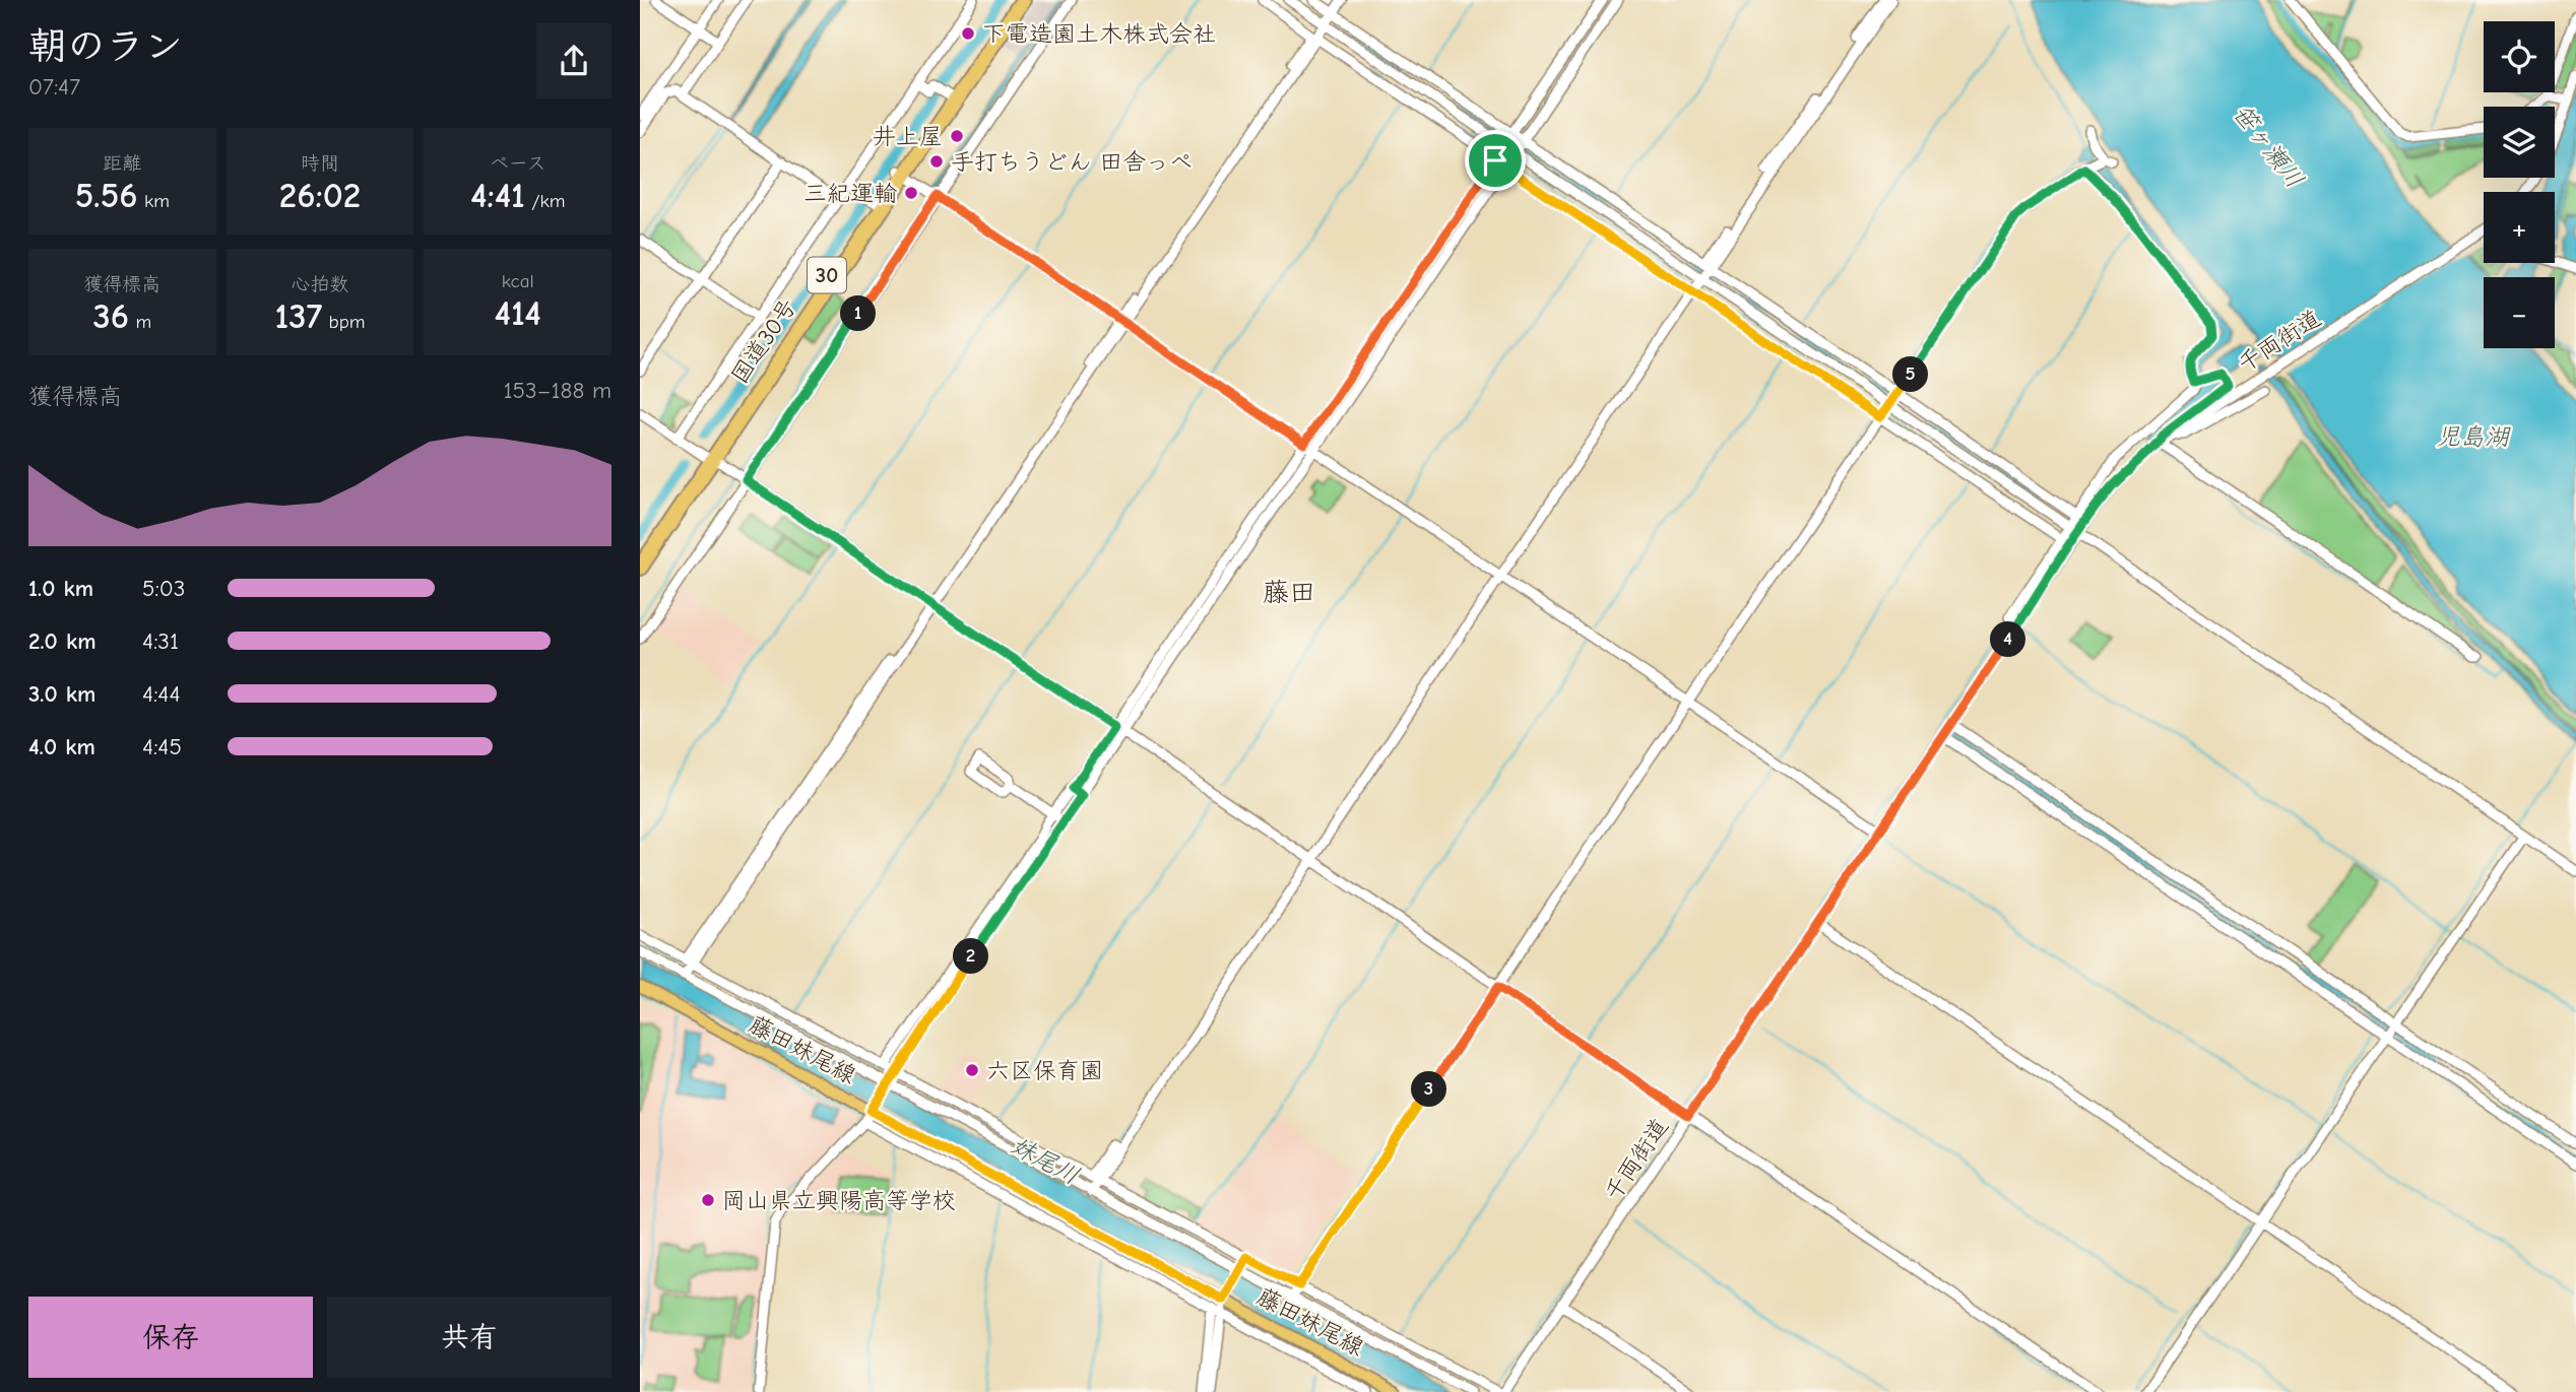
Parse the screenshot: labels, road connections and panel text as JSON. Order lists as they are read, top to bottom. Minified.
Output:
{"streets":{"highway":["30","国道30号"],"main road":["藤田妹尾線"],"street":["千両街道"]},"districts":["藤田"],"water":["笹ヶ瀬川","児島湖","妹尾川"],"places":["下電造園土木株式会社","井上屋","手打ちうどん 田舎っぺ","三紀運輸","六区保育園","岡山県立興陽高等学校"],"page":{"heading":["朝のラン","07:47"],"map_buttons":["+","−"],"stats":[["距離","5.56 km"],["時間","26:02"],["ペース","4:41 /km"],["獲得標高","36 m"],["心拍数","137 bpm"],["kcal","414"]],"pins":["1","5","4","2","3"],"chart":["獲得標高","153–188 m"],"list":[{"name":"1.0 km","note":"5:03"},{"name":"2.0 km","note":"4:31"},{"name":"3.0 km","note":"4:44"},{"name":"4.0 km","note":"4:45"}],"buttons":["保存","共有"]}}
